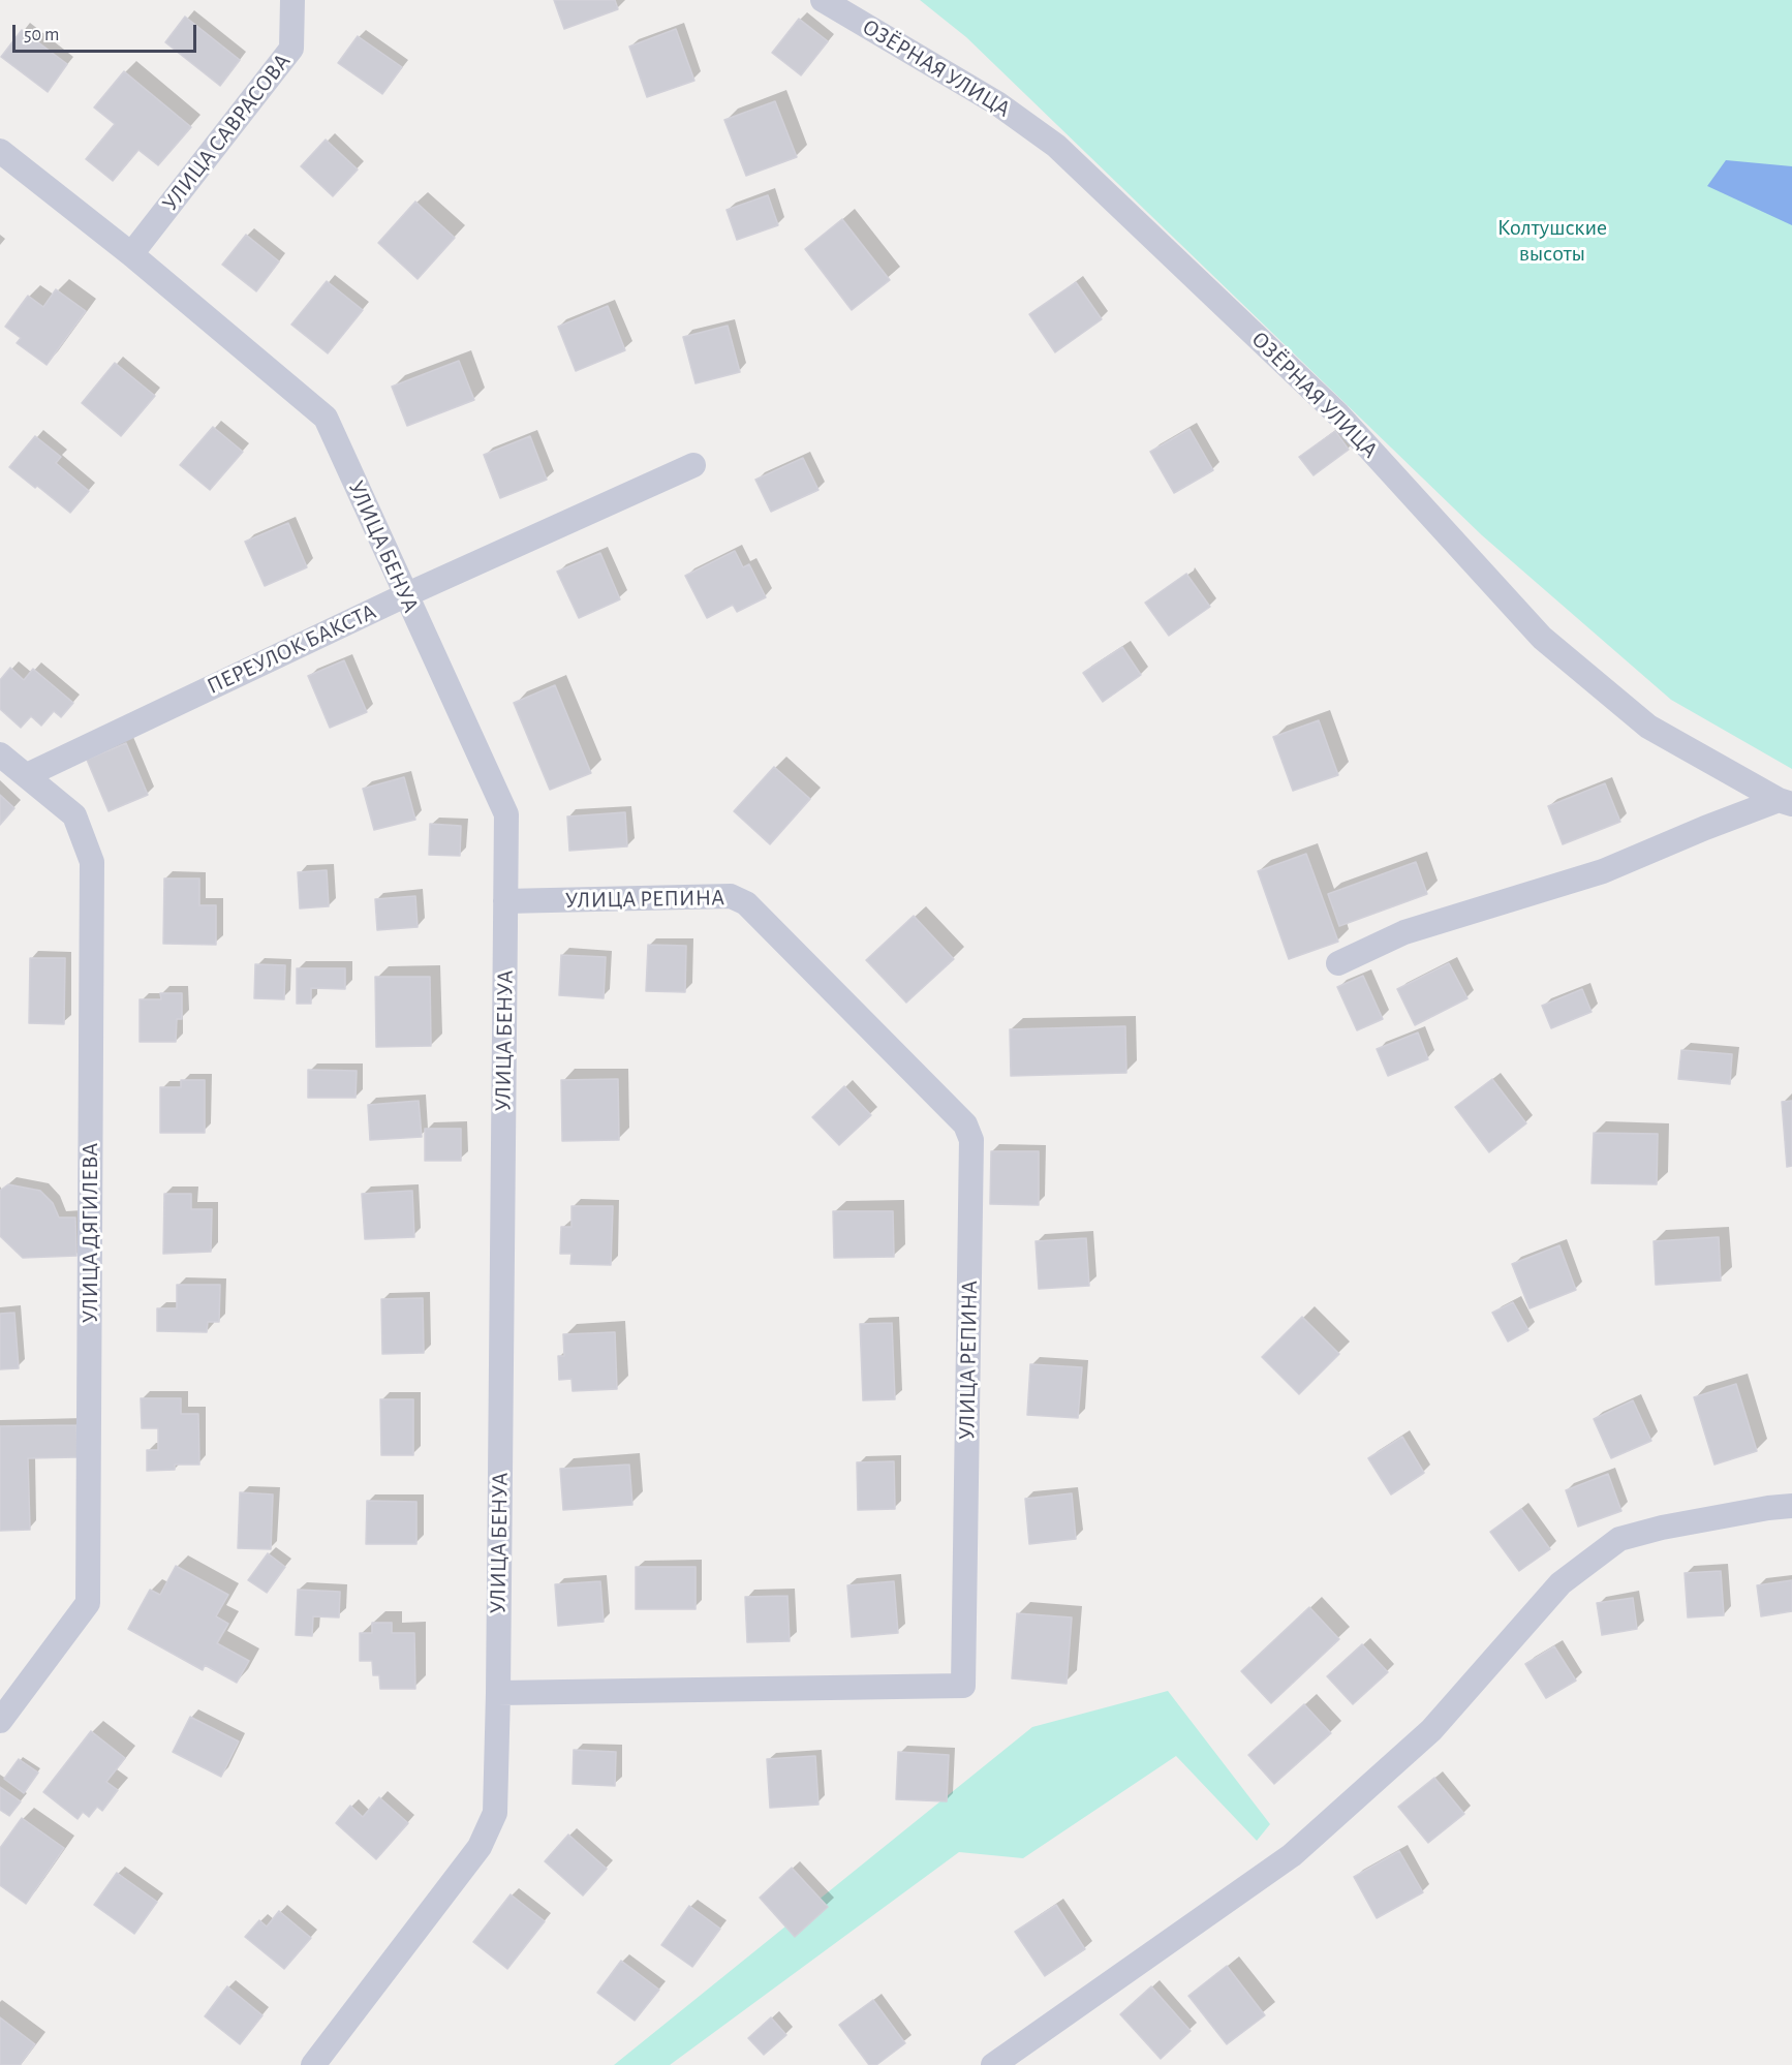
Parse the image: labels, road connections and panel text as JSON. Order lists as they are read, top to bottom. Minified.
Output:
{"streets":{"street":["ОЗЁРНАЯ УЛИЦА","УЛИЦА САВРАСОВА","УЛИЦА БЕНУА","ПЕРЕУЛОК БАКСТА","УЛИЦА РЕПИНА","УЛИЦА ДЯГИЛЕВА"]},"crossings":[["УЛИЦА САВРАСОВА","УЛИЦА БЕНУА"],["УЛИЦА БЕНУА","ПЕРЕУЛОК БАКСТА"],["УЛИЦА БЕНУА","УЛИЦА РЕПИНА"],["ПЕРЕУЛОК БАКСТА","УЛИЦА ДЯГИЛЕВА"]],"parks":["Колтушские высоты"],"scale_bar":"50 m"}
